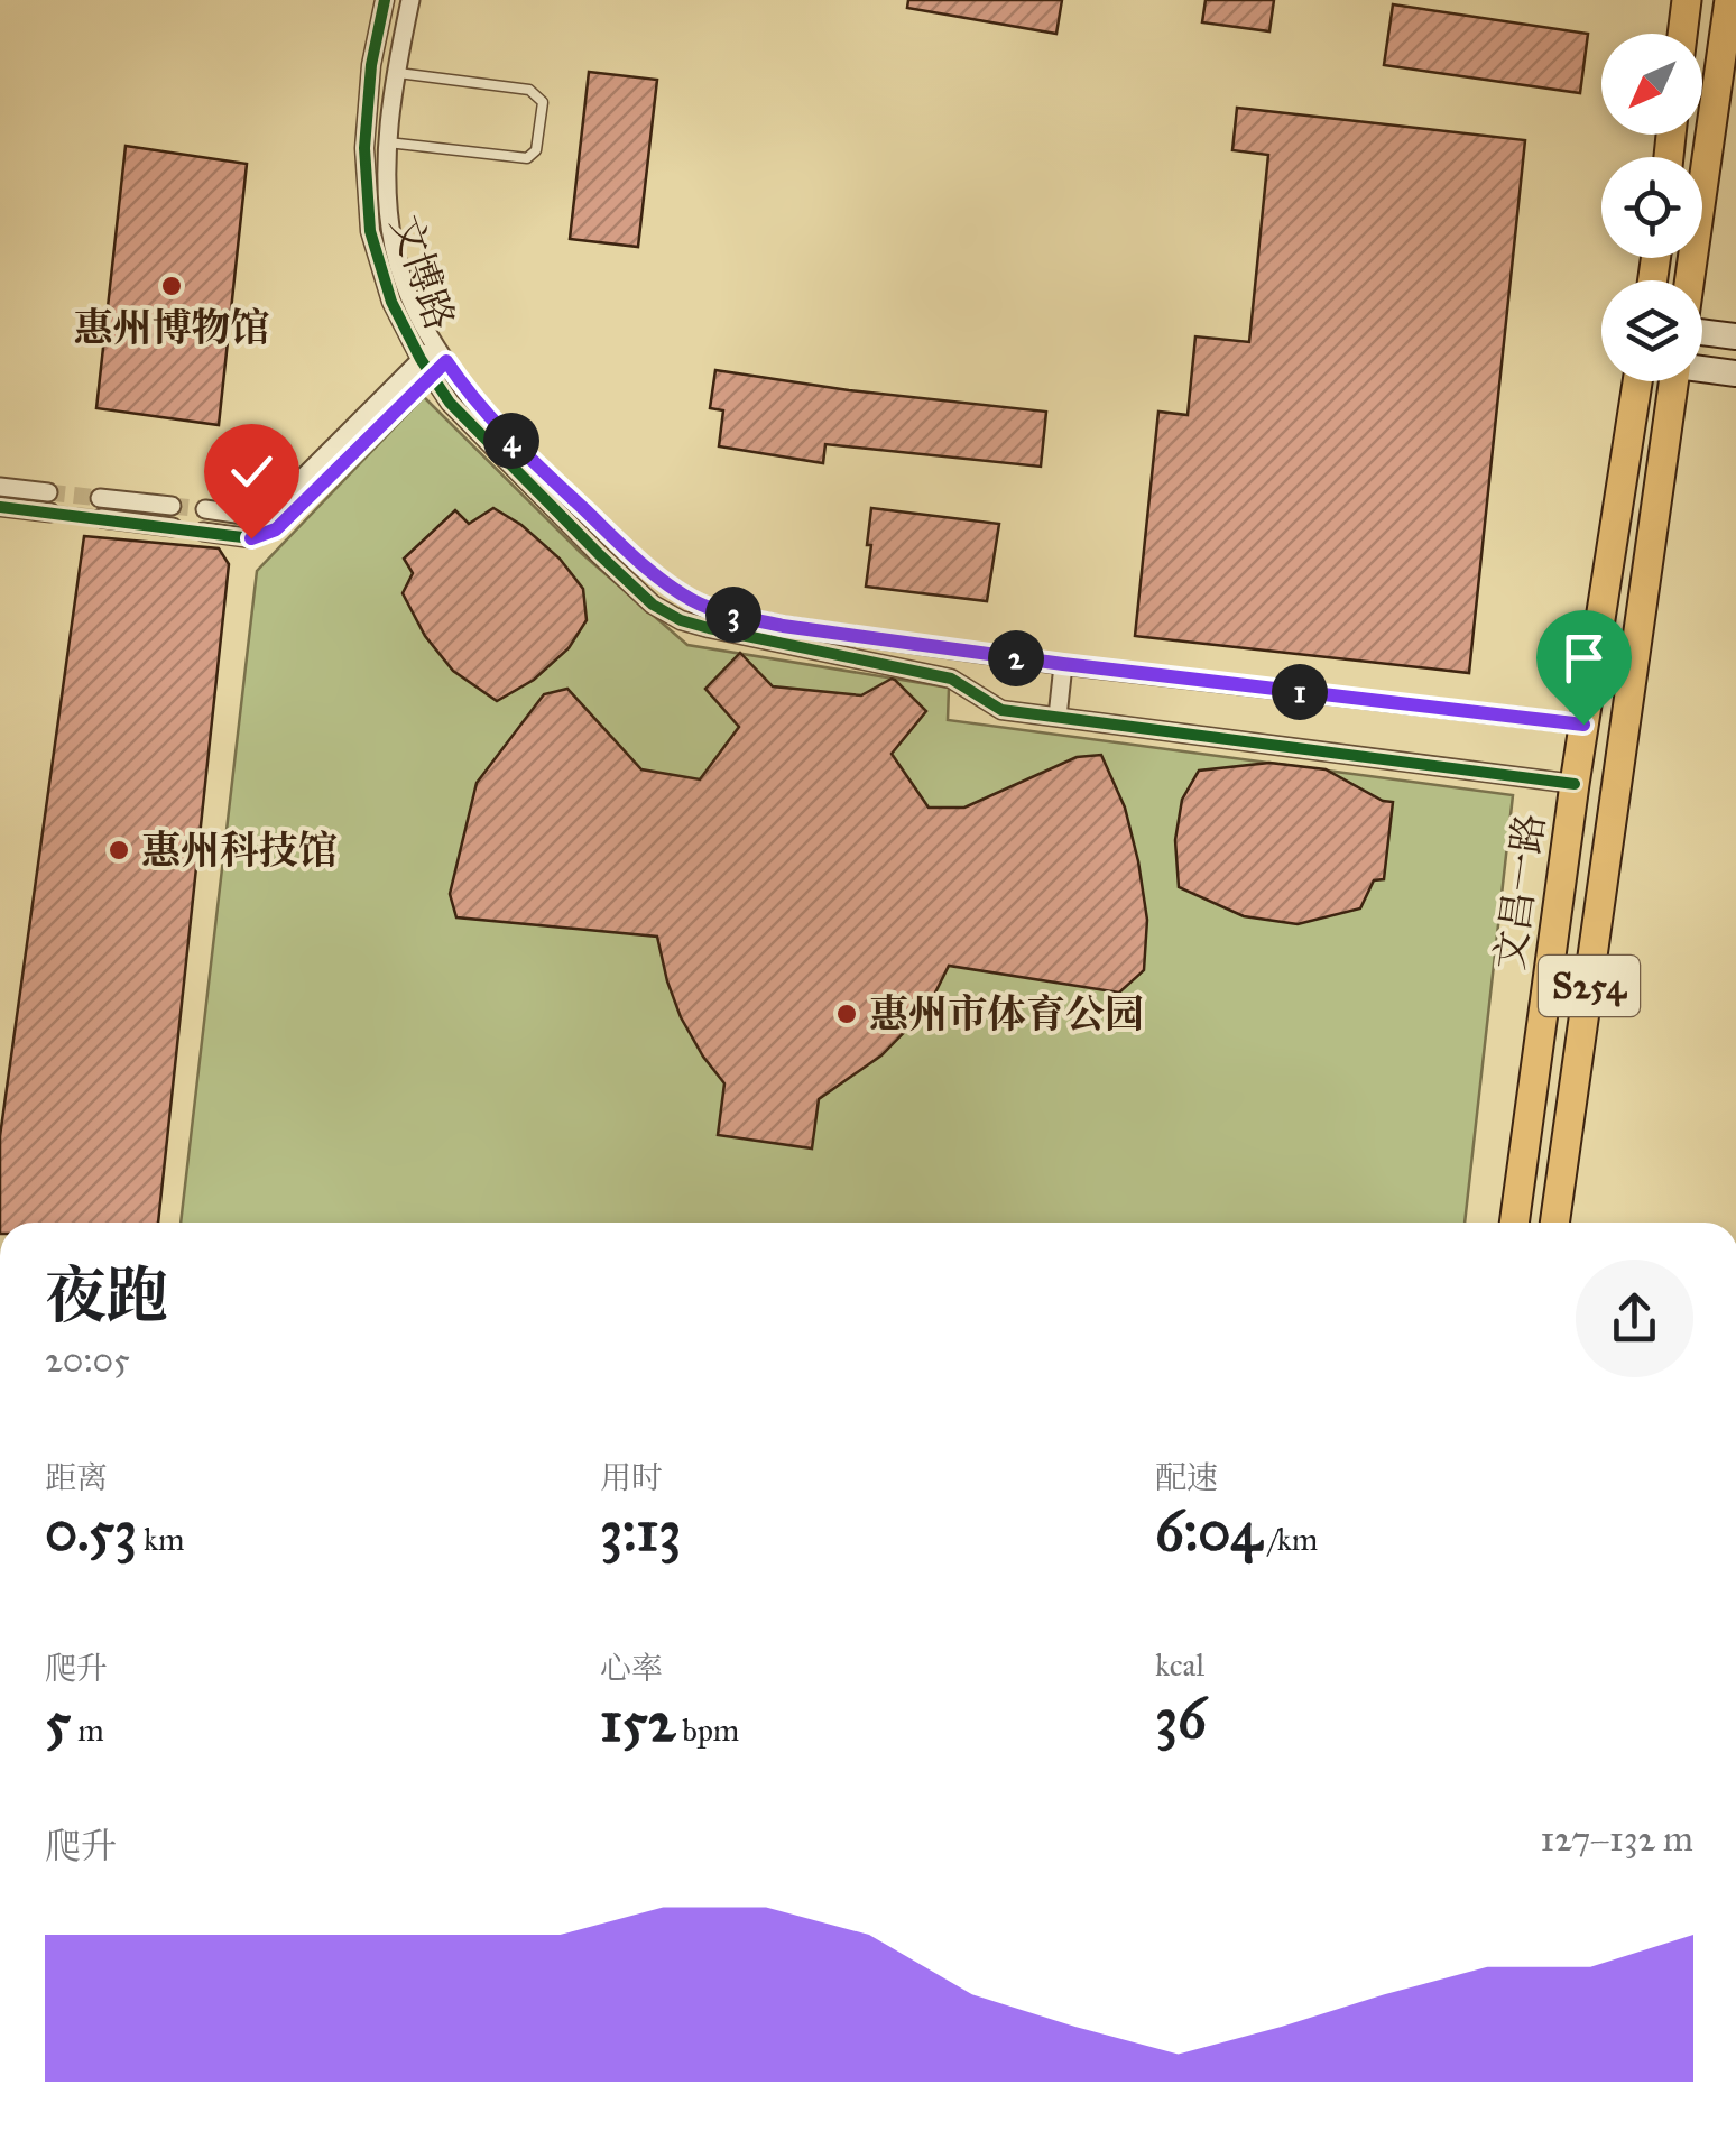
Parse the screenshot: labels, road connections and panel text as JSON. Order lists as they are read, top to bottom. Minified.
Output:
{"streets":{"main road":["文昌一路","S254"],"street":["文博路"]},"crossings":[["文博路","文昌一路"]],"places":["惠州博物馆","惠州科技馆","惠州市体育公园"],"north":"bottom left","page":{"pins":["4","3","2","1"],"heading":["夜跑","20:05"],"stats":[["距离","0.53 km"],["用时","3:13"],["配速","6:04 /km"],["爬升","5 m"],["心率","152 bpm"],["kcal","36"]],"chart":["爬升","127–132 m"]}}
